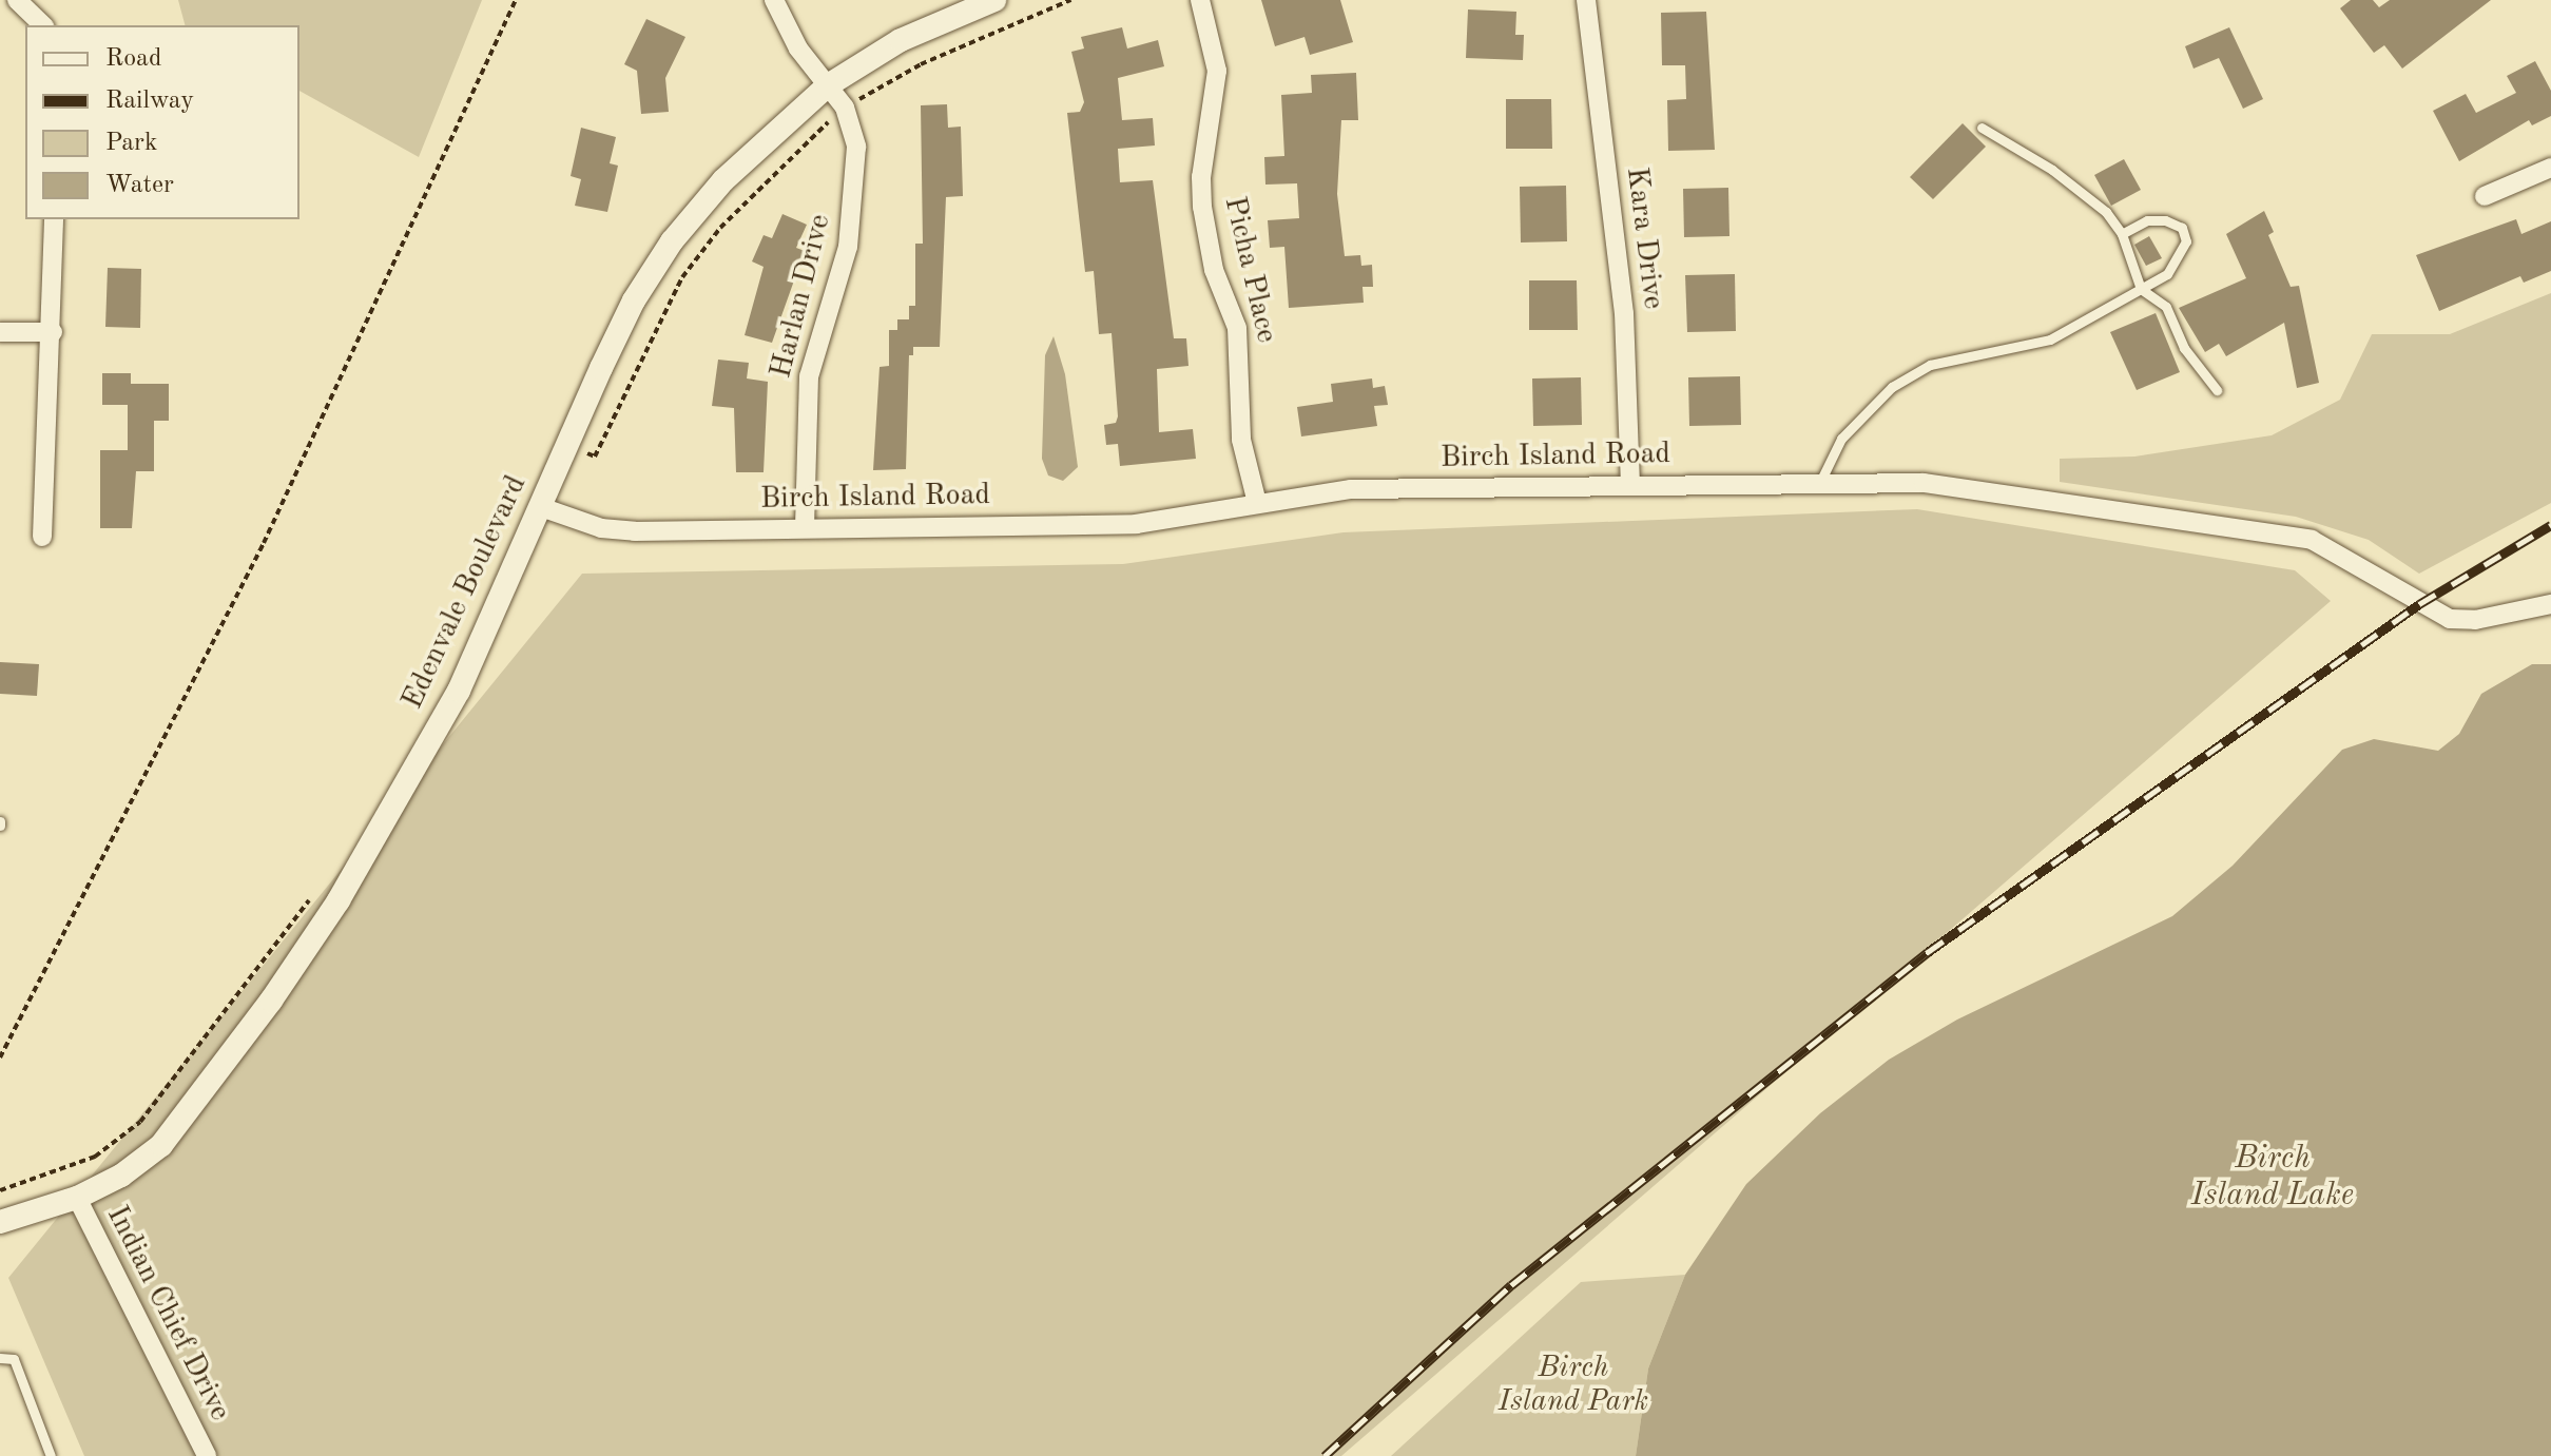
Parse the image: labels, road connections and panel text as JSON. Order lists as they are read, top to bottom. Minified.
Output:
{"streets":{"street":["Kara Drive","Picha Place","Harlan Drive","Birch Island Road","Edenvale Boulevard","Indian Chief Drive"]},"crossings":[["Kara Drive","Birch Island Road"],["Picha Place","Birch Island Road"],["Harlan Drive","Birch Island Road"],["Harlan Drive","Edenvale Boulevard"],["Birch Island Road","Edenvale Boulevard"],["Edenvale Boulevard","Indian Chief Drive"]],"water":["Birch Island Lake"],"parks":["Birch Island Park"],"legend":["Road","Railway","Park","Water"]}
